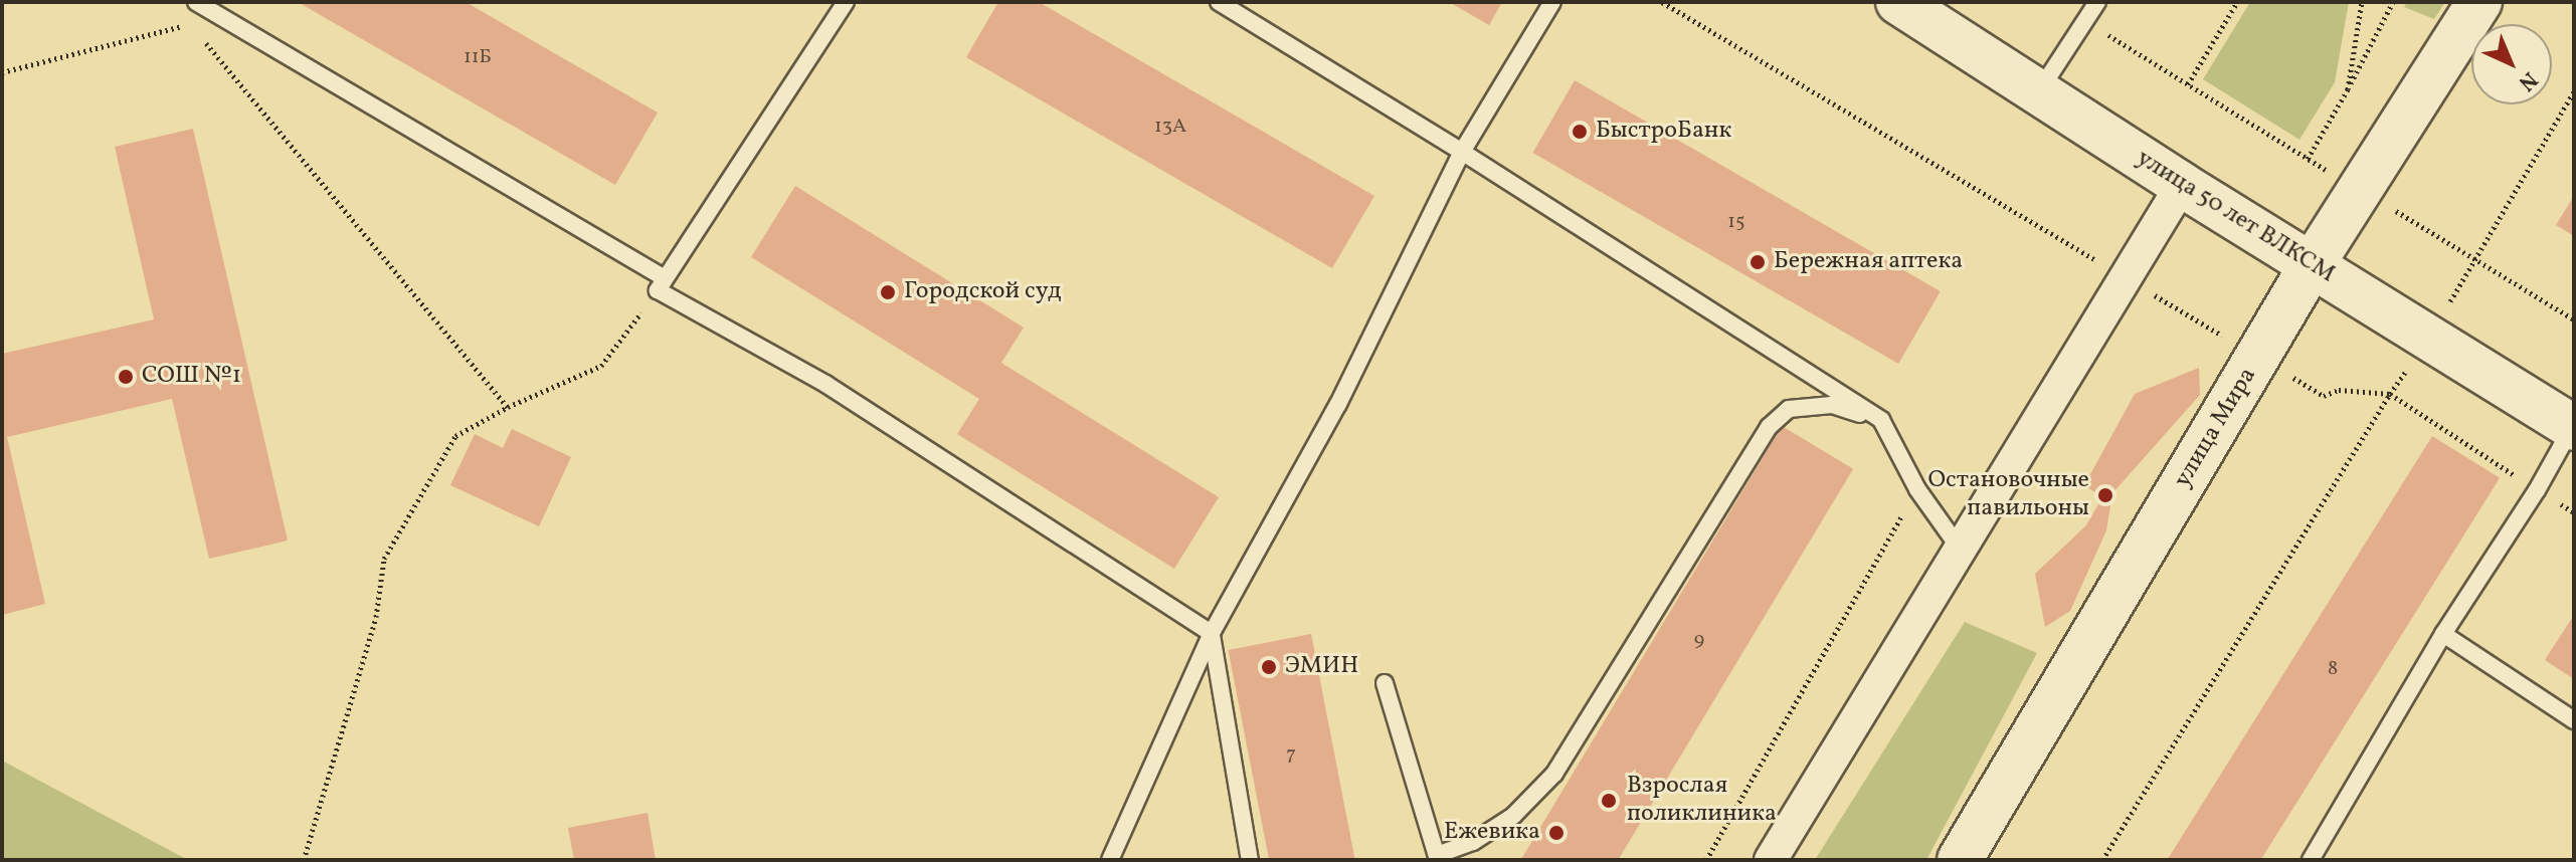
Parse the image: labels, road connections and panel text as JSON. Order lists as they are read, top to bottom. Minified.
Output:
{"streets":{"street":["улица 50 лет ВЛКСМ","улица Мира"]},"crossings":[["улица 50 лет ВЛКСМ","улица Мира"]],"places":["БыстроБанк","Бережная аптека","Городской суд","СОШ №1","Остановочные павильоны","ЭМИН","Взрослая поликлиника","Ежевика"],"house_numbers":["11Б","13А","15","9","8","7"],"north":"bottom right"}
